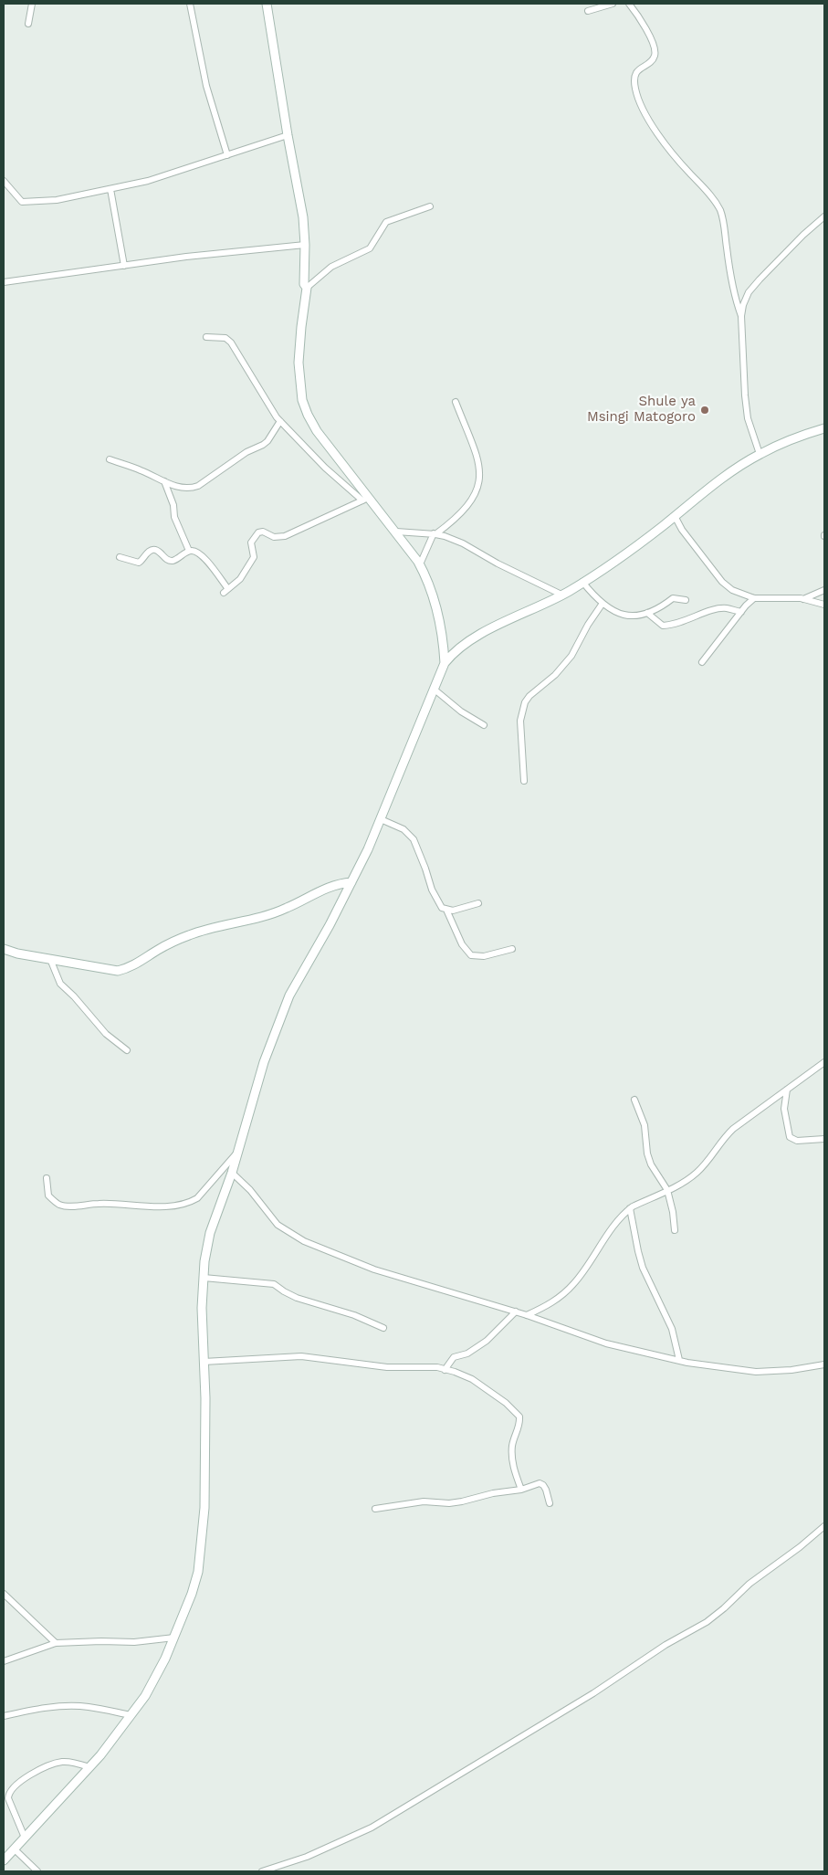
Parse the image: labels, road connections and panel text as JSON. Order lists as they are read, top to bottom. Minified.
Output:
{"places":["Shule ya Msingi Matogoro"]}
